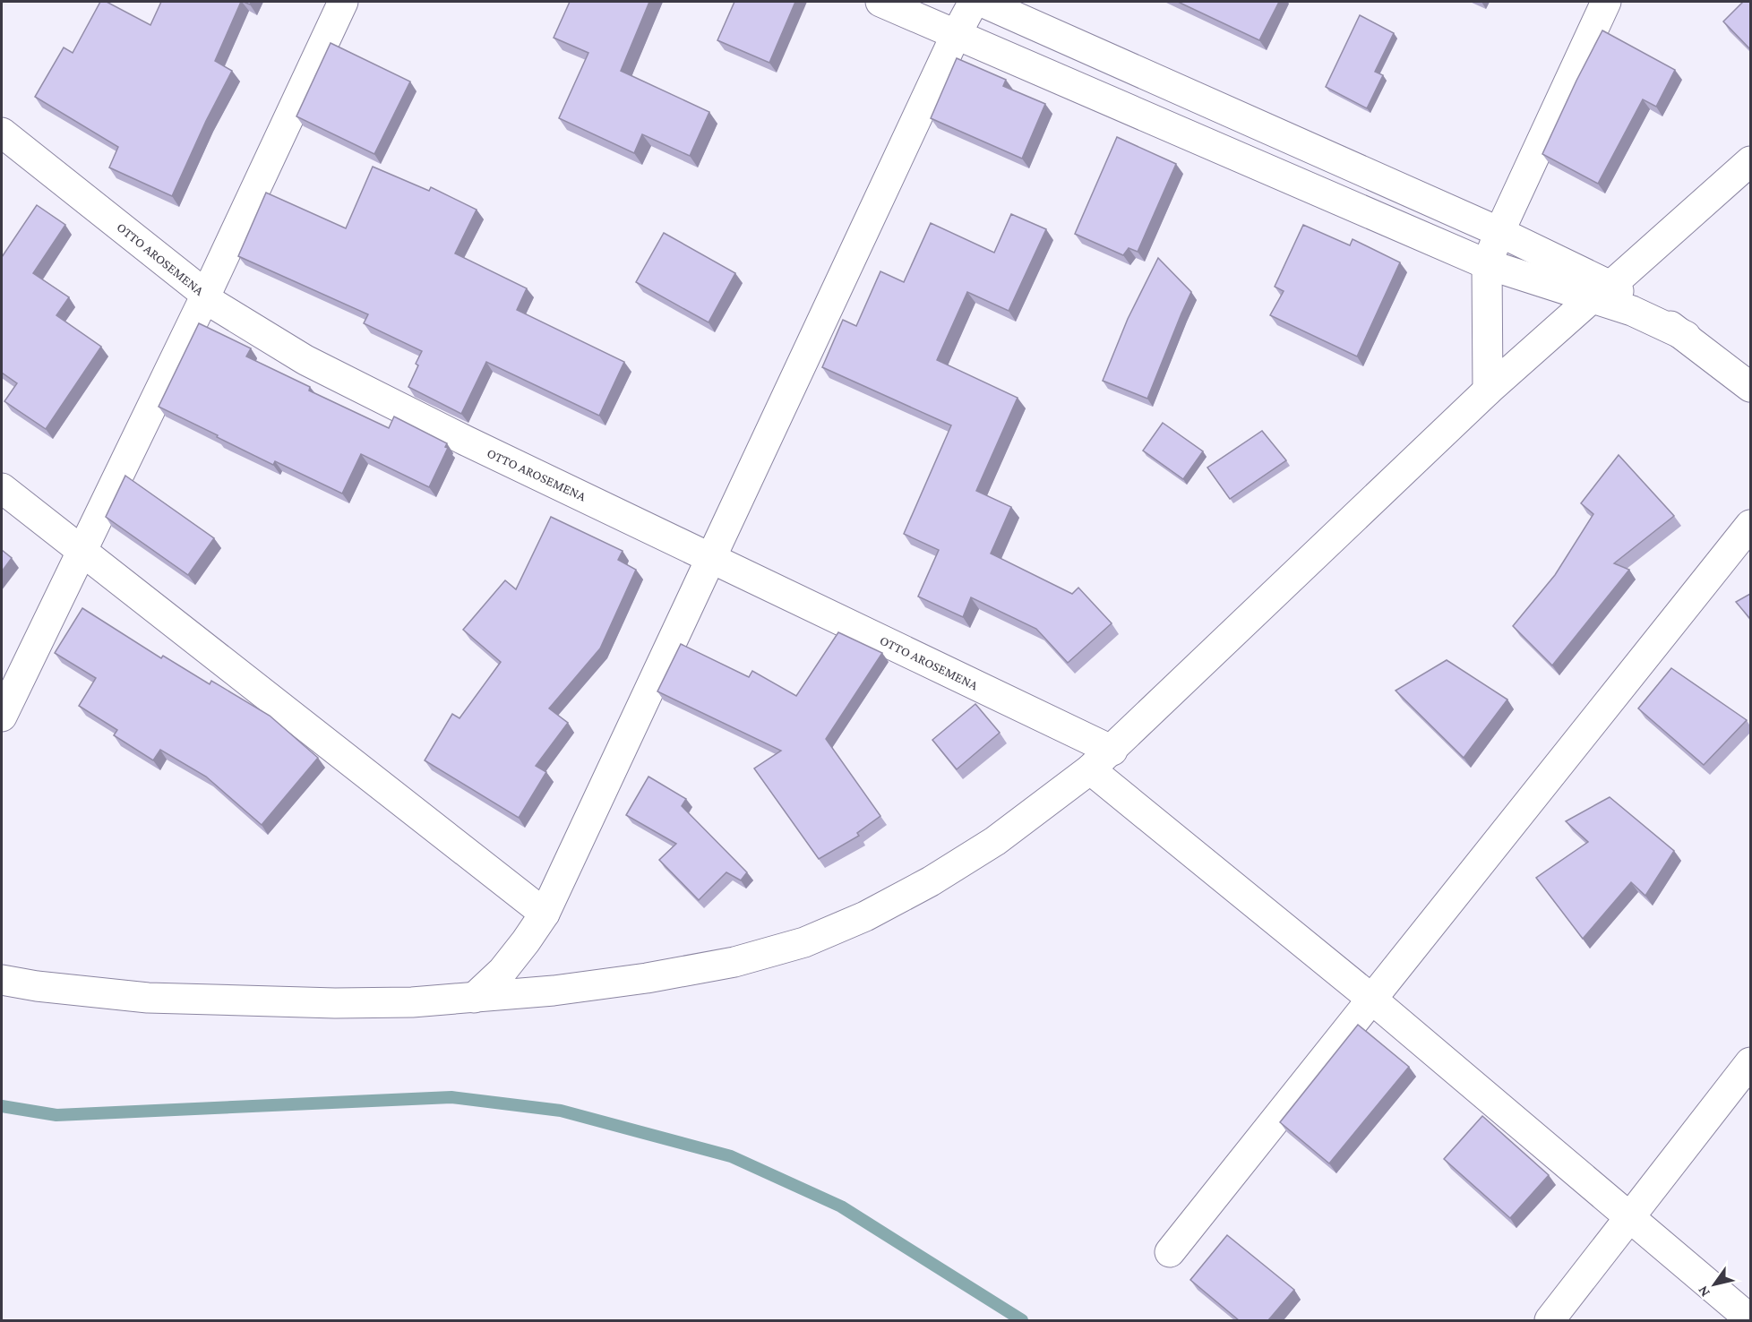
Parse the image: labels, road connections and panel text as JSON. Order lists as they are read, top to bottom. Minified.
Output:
{"streets":{"street":["OTTO AROSEMENA"]},"north":"bottom left"}
